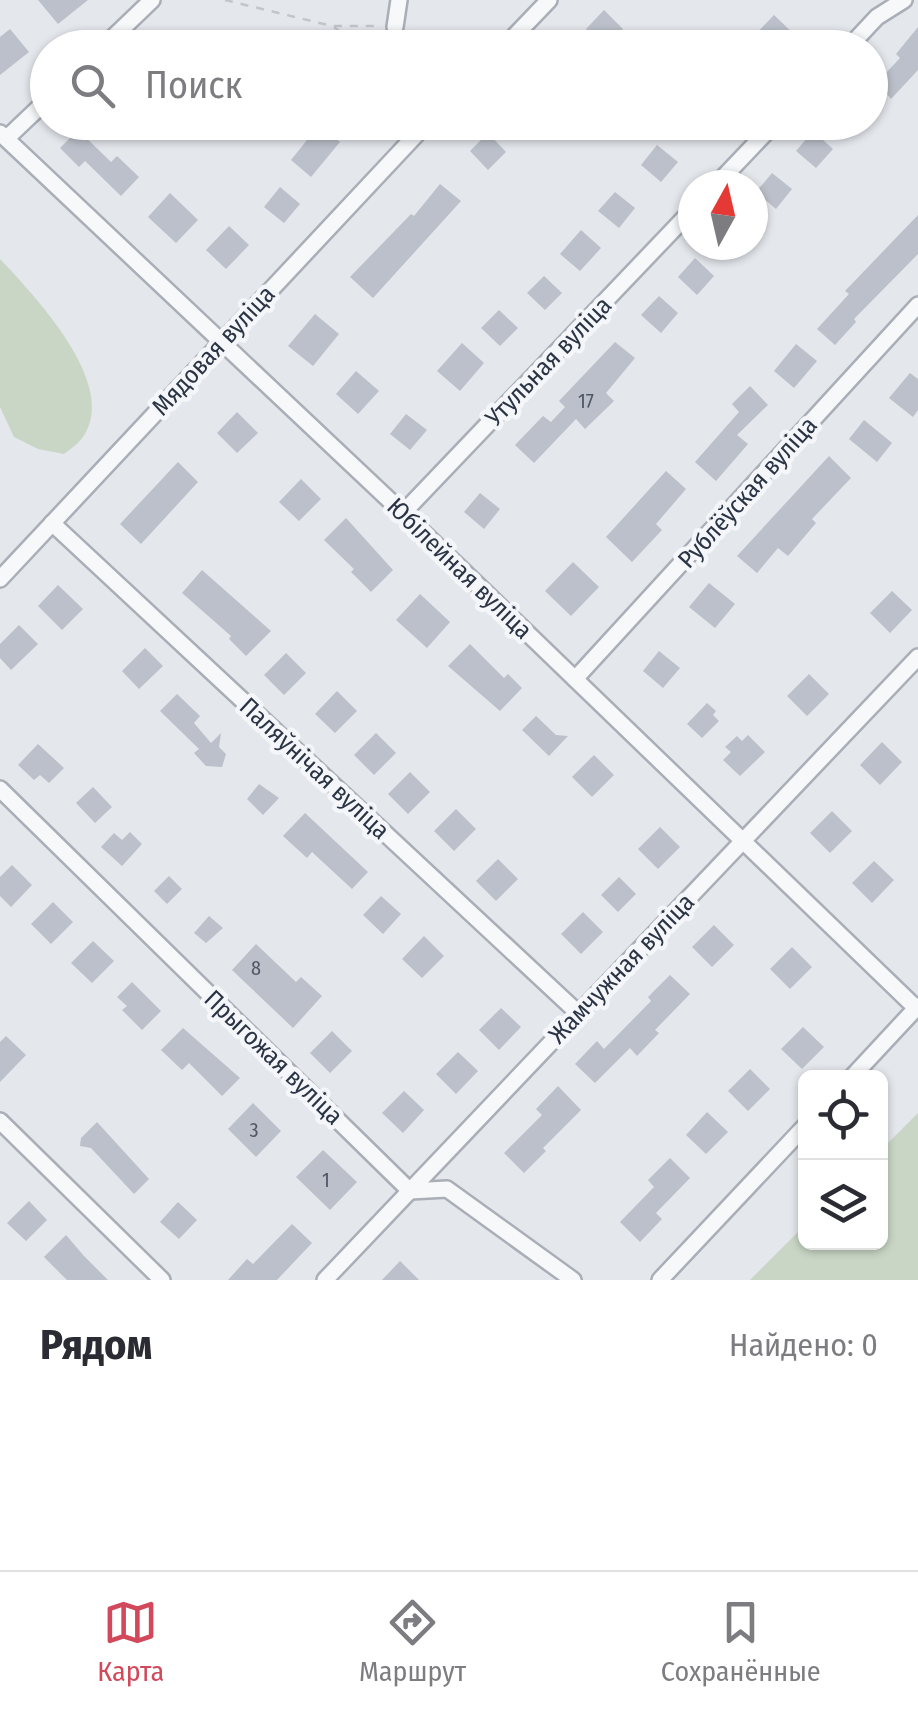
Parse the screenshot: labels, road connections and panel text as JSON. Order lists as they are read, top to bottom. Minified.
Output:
{"streets":{"street":["Мядовая вуліца","Утульная вуліца","Рублёўская вуліца","Юбілейная вуліца","Паляўнічая вуліца","Жамчужная вуліца","Прыгожая вуліца"]},"crossings":[["Мядовая вуліца","Юбілейная вуліца"],["Мядовая вуліца","Паляўнічая вуліца"],["Утульная вуліца","Юбілейная вуліца"],["Рублёўская вуліца","Юбілейная вуліца"],["Юбілейная вуліца","Жамчужная вуліца"],["Паляўнічая вуліца","Жамчужная вуліца"],["Жамчужная вуліца","Прыгожая вуліца"]],"house_numbers":["17","8","3","1"],"north":"top","page":{"search":"Поиск","heading":["Рядом","Найдено: 0"],"nav":["Карта","Маршрут","Сохранённые"]}}
